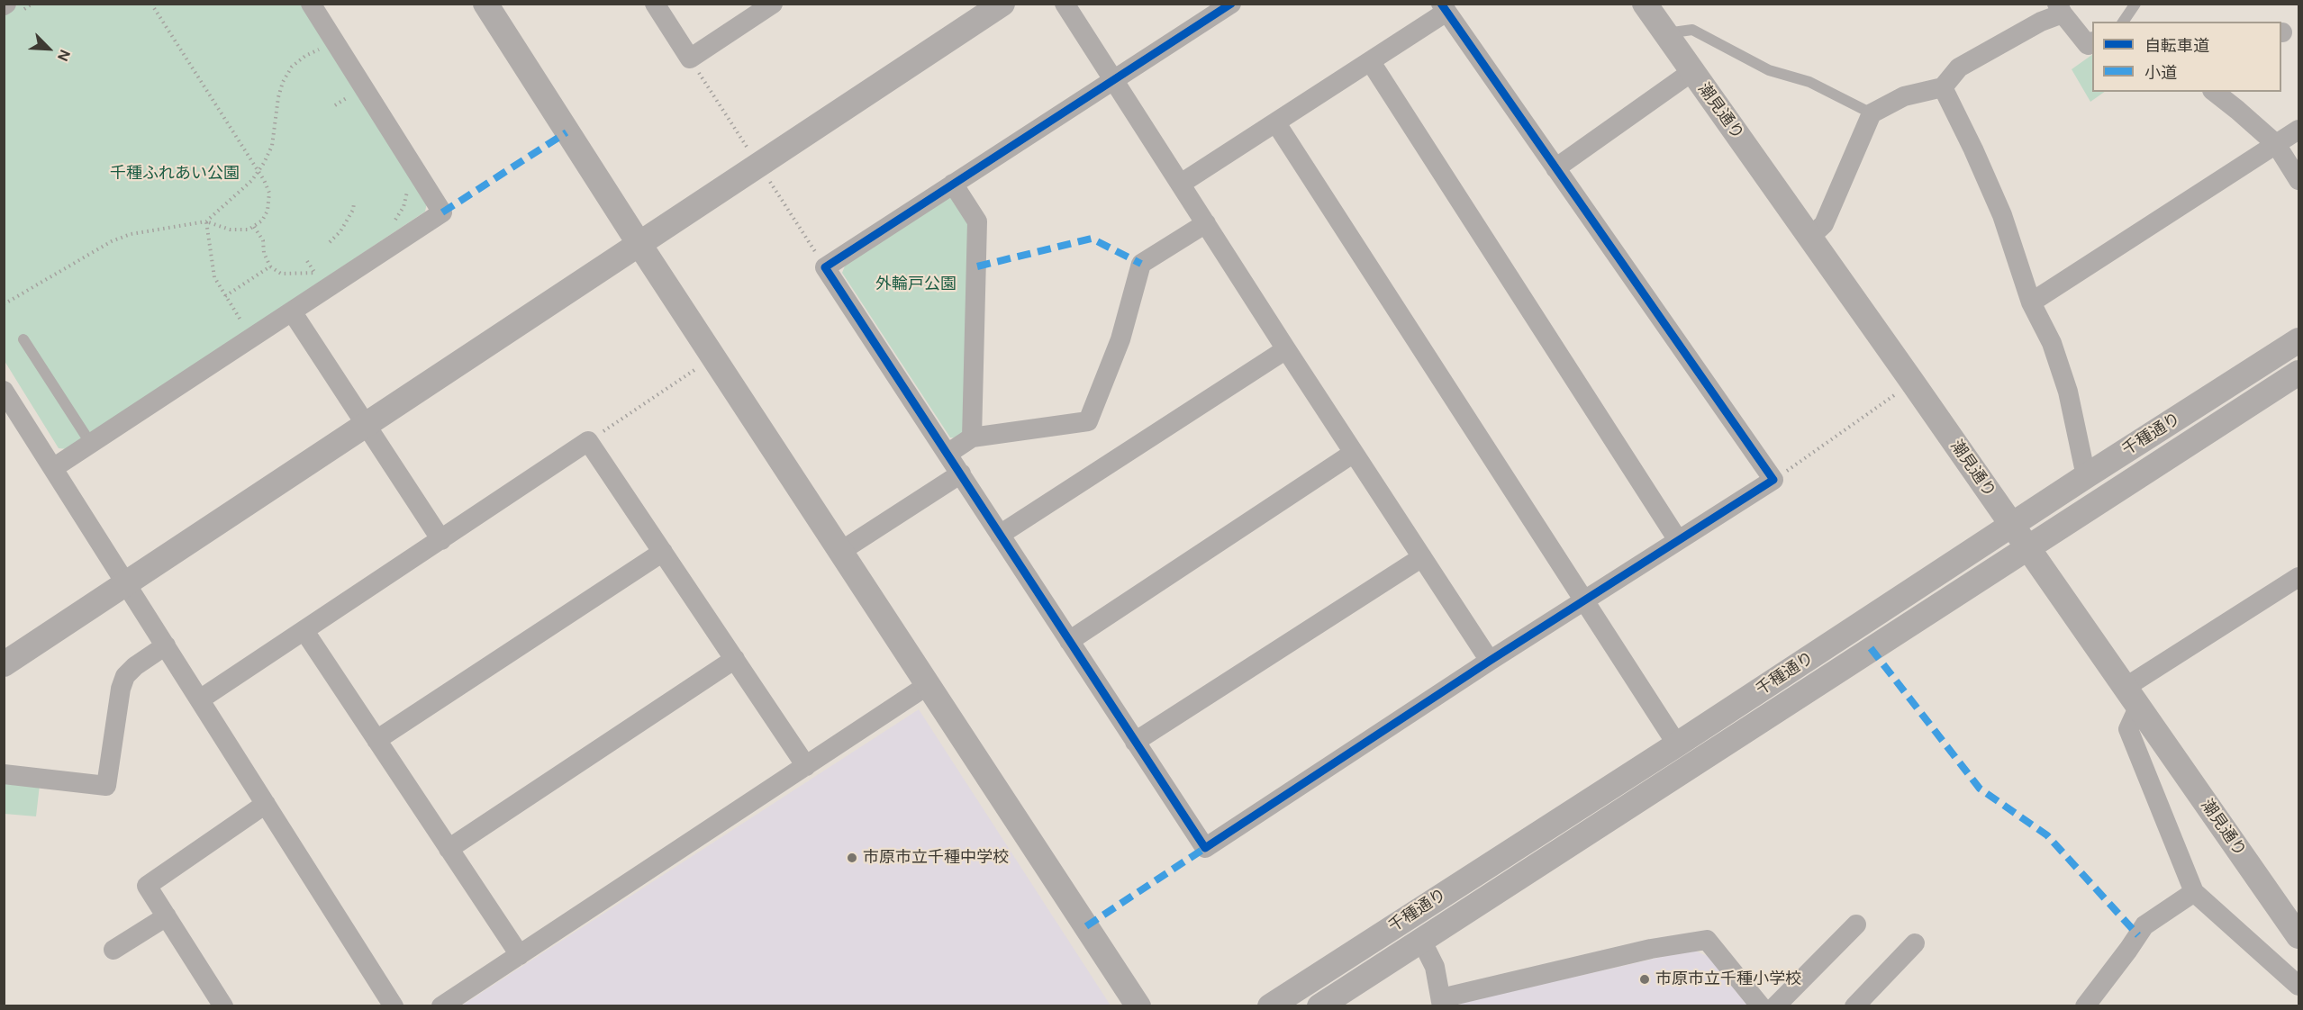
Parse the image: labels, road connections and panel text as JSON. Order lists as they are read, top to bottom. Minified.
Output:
{"streets":{"street":["潮見通り","千種通り"]},"crossings":[["潮見通り","千種通り"]],"parks":["千種ふれあい公園","外輪戸公園"],"places":["市原市立千種中学校","市原市立千種小学校"],"legend":["自転車道","小道"],"north":"bottom right"}
